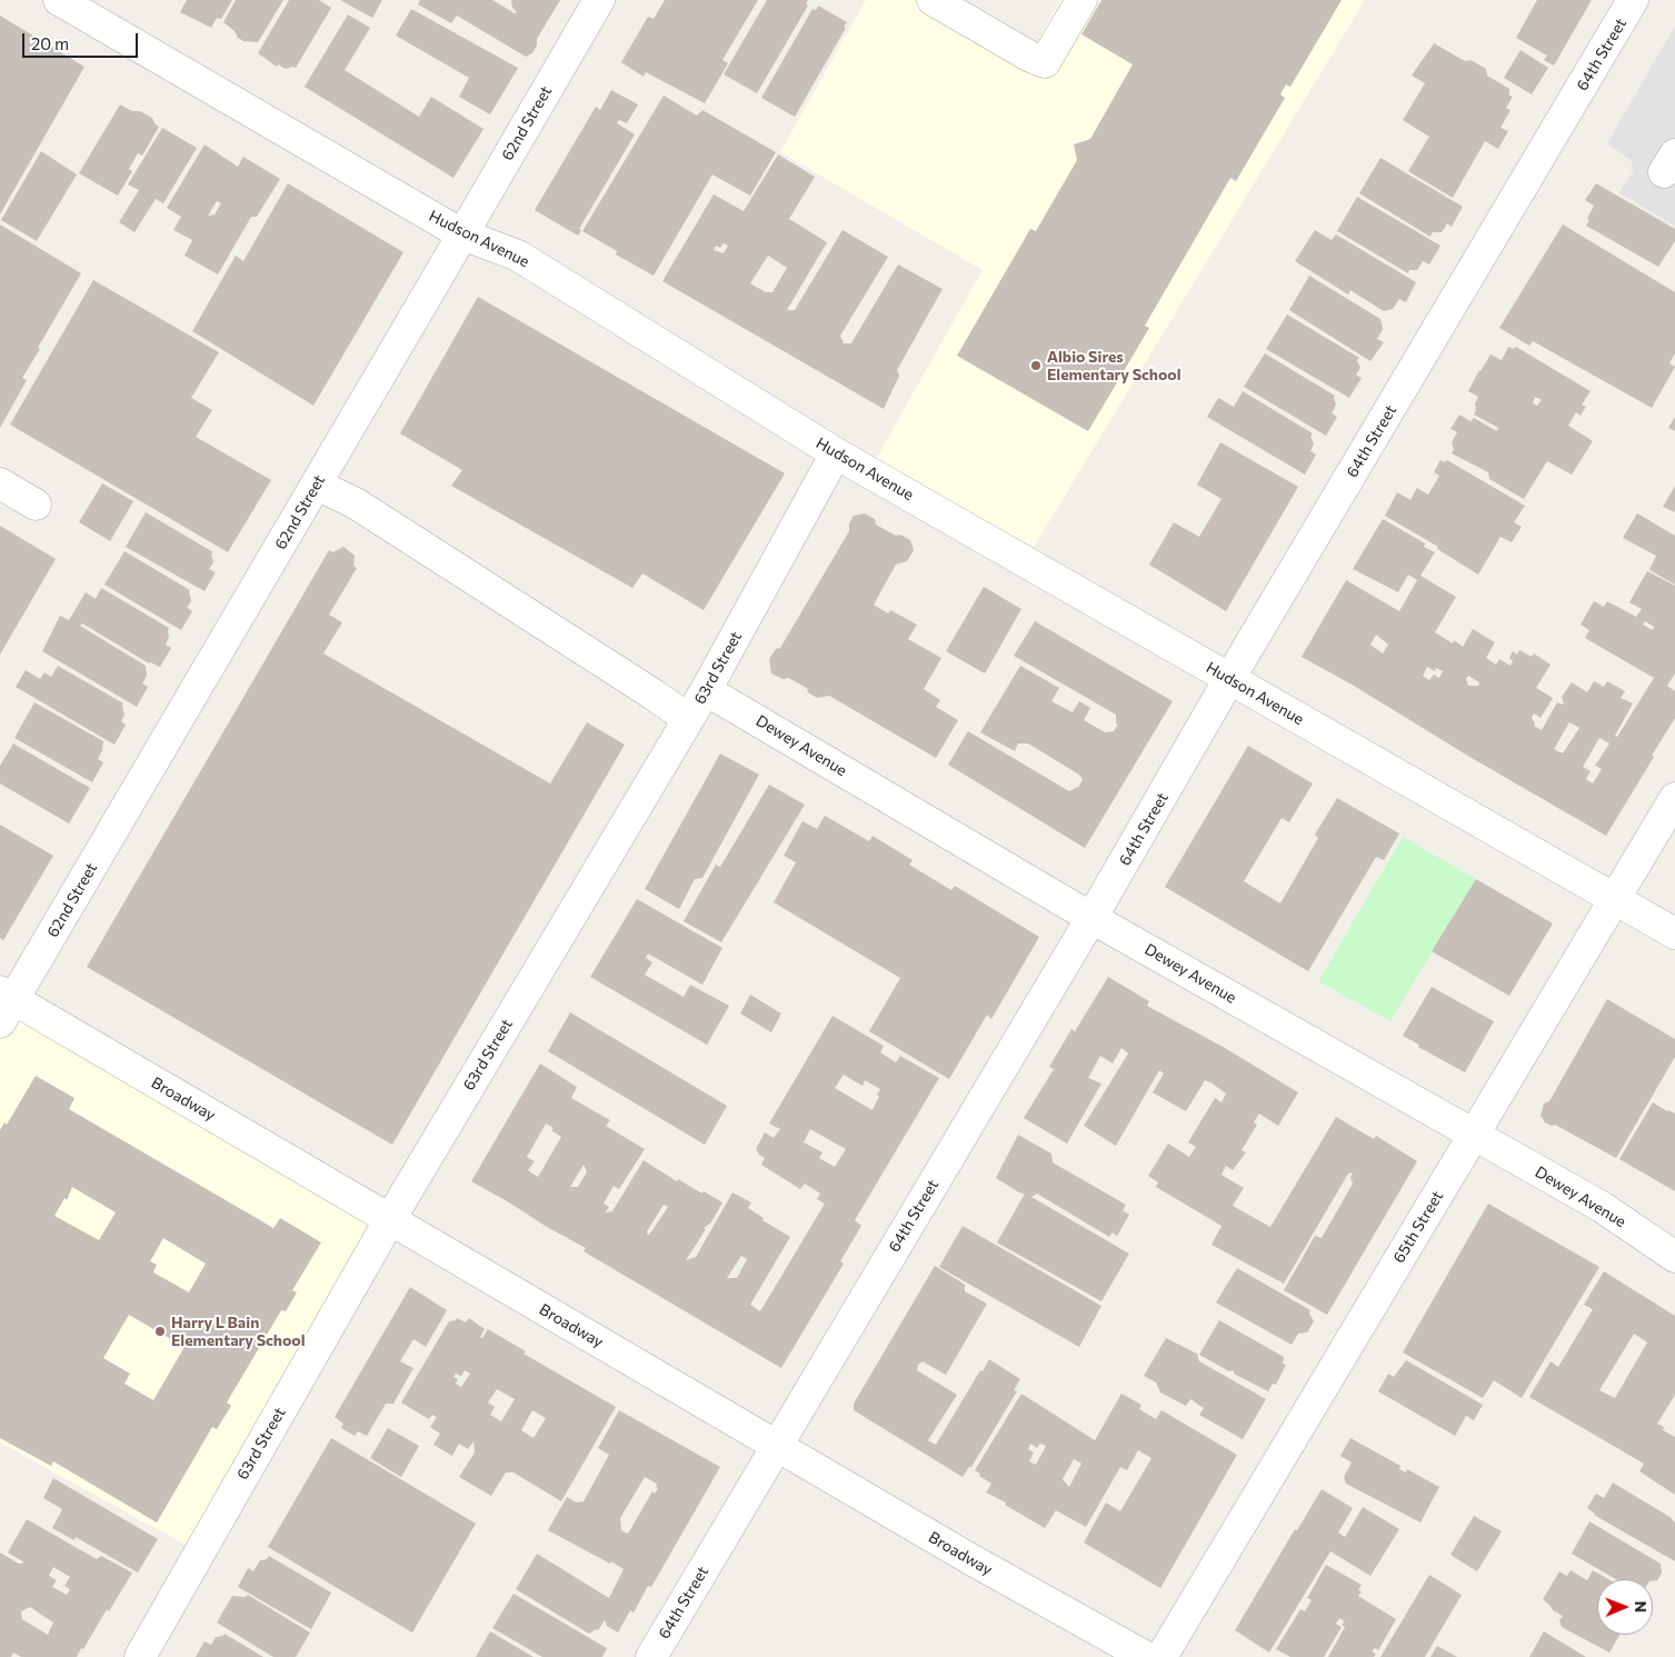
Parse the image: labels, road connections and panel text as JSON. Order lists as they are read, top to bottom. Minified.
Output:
{"streets":{"street":["64th Street","62nd Street","Hudson Avenue","63rd Street","Dewey Avenue","Broadway","65th Street"]},"crossings":[["64th Street","Hudson Avenue"],["64th Street","Dewey Avenue"],["64th Street","Broadway"],["62nd Street","Hudson Avenue"],["62nd Street","Broadway"],["Hudson Avenue","63rd Street"],["Hudson Avenue","65th Street"],["63rd Street","Dewey Avenue"],["63rd Street","Broadway"],["Dewey Avenue","65th Street"]],"places":["Albio Sires Elementary School","Harry L Bain Elementary School"],"scale_bar":"20 m","north":"right"}
